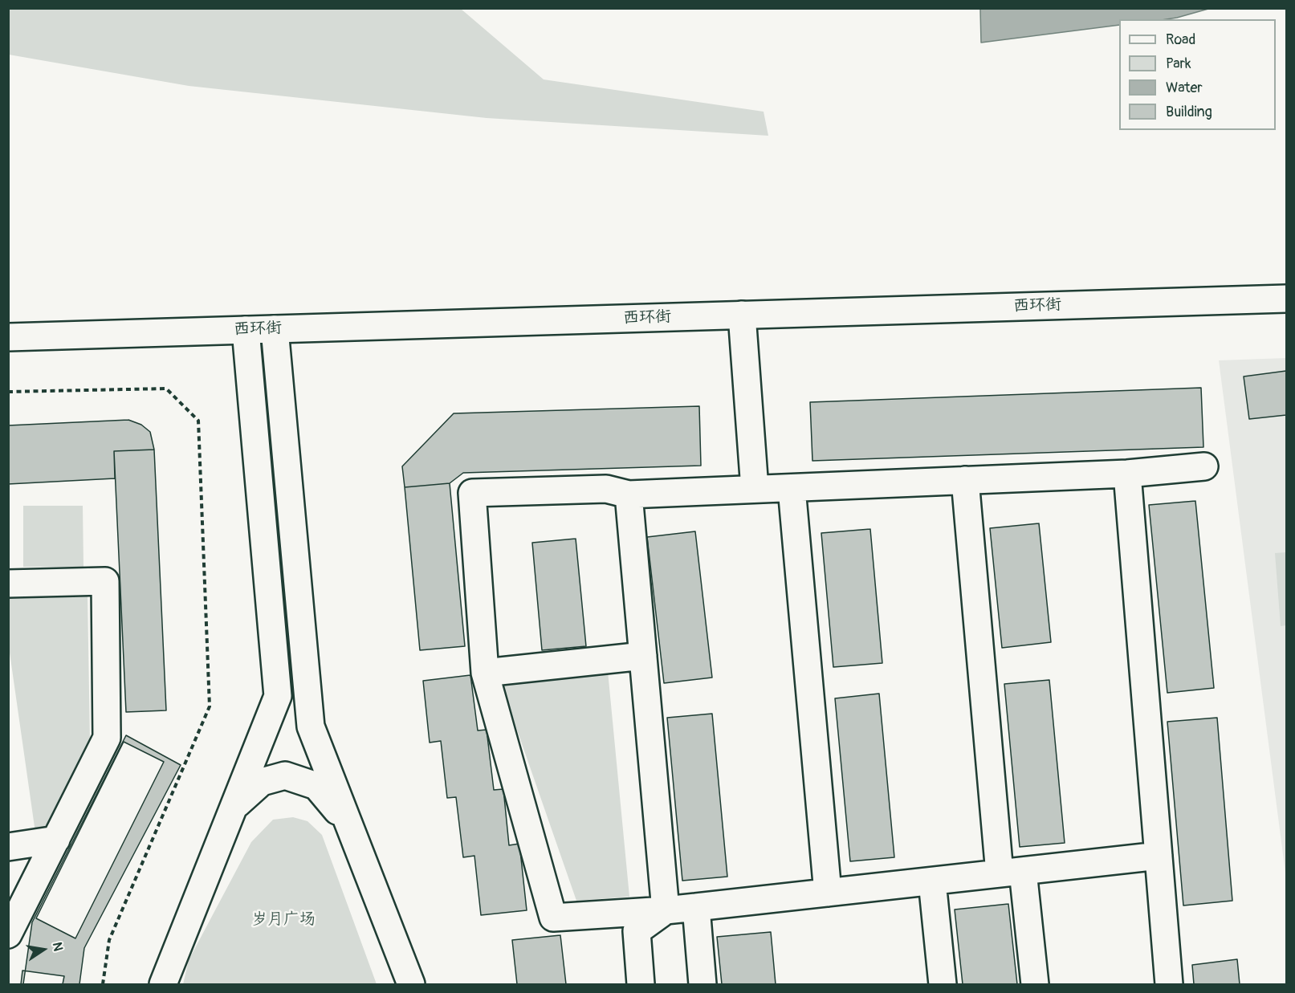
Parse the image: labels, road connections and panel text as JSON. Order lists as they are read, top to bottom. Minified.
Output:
{"streets":{"street":["西环街"]},"parks":["岁月广场"],"legend":["Road","Park","Water","Building"],"north":"right"}
